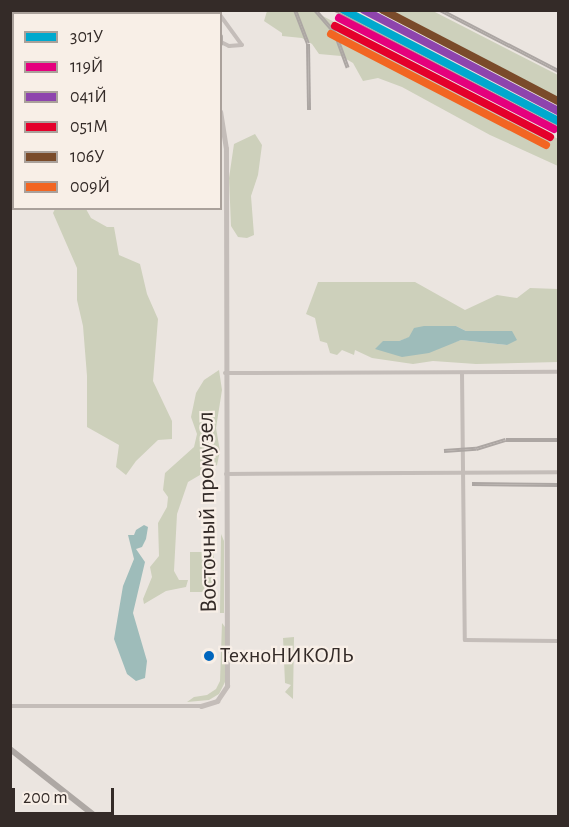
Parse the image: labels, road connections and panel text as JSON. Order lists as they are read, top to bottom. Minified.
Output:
{"streets":{"street":["Восточный промузел"]},"places":["ТехноНИКОЛЬ"],"lines":["transit line 301У","transit line 041Й","transit line 106У","transit line 119Й","transit line 051М","transit line 009Й"],"legend":["301У","119Й","041Й","051М","106У","009Й"],"scale_bar":"200 m"}
